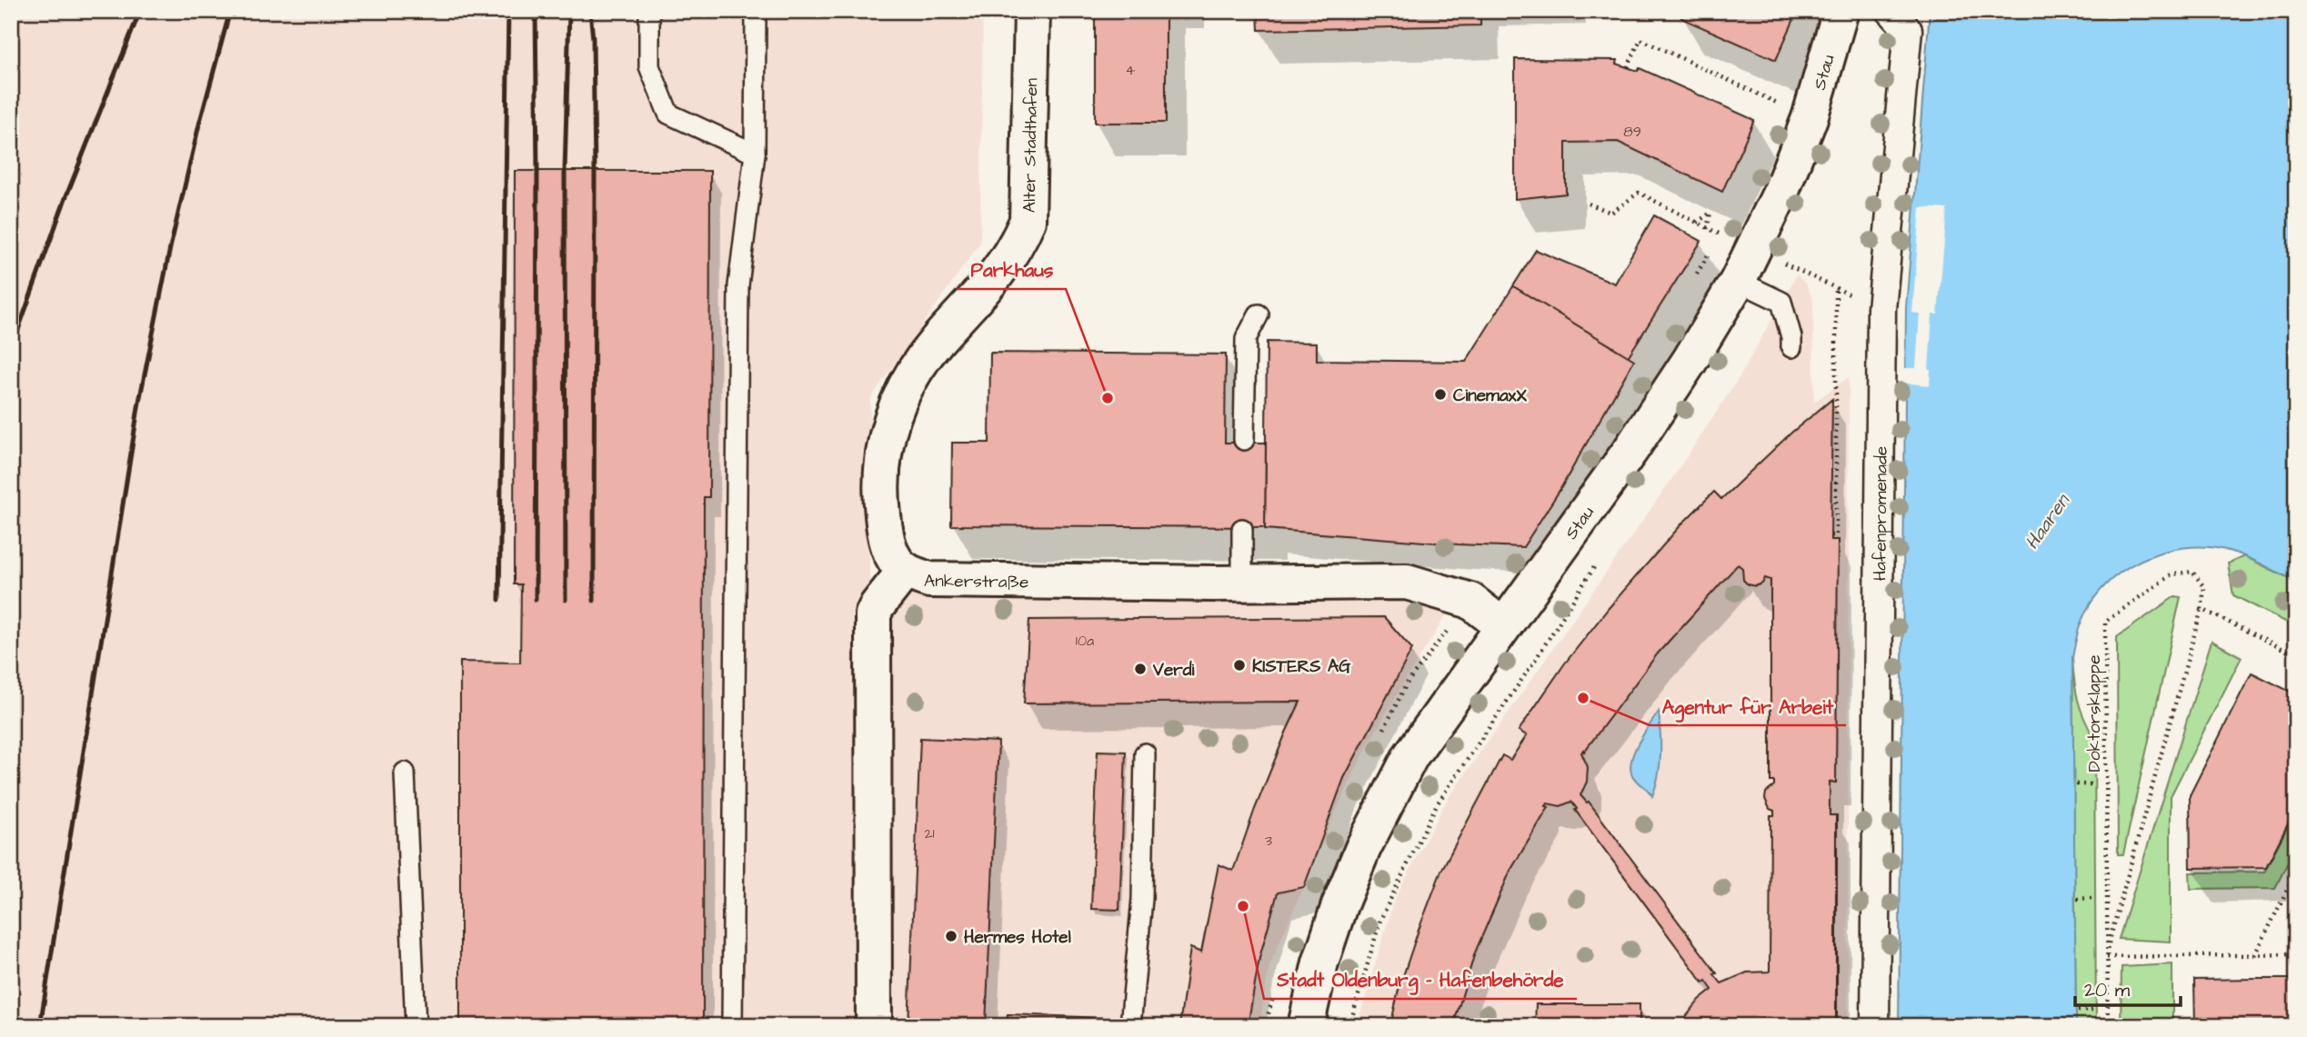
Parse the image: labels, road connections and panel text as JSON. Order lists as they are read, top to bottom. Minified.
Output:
{"streets":{"street":["Stau","Alter Stadthafen","Hafenpromenade","Ankerstraße"],"path":["Doktorsklappe"]},"crossings":[["Stau","Ankerstraße"],["Alter Stadthafen","Ankerstraße"]],"water":["Haaren"],"places":["CinemaxX","Parkhaus","KISTERS AG","Verdi","Agentur für Arbeit","Stadt Oldenburg - Hafenbehörde","Hermes Hotel"],"house_numbers":["4","89","10a","21","3"],"scale_bar":"20 m"}
